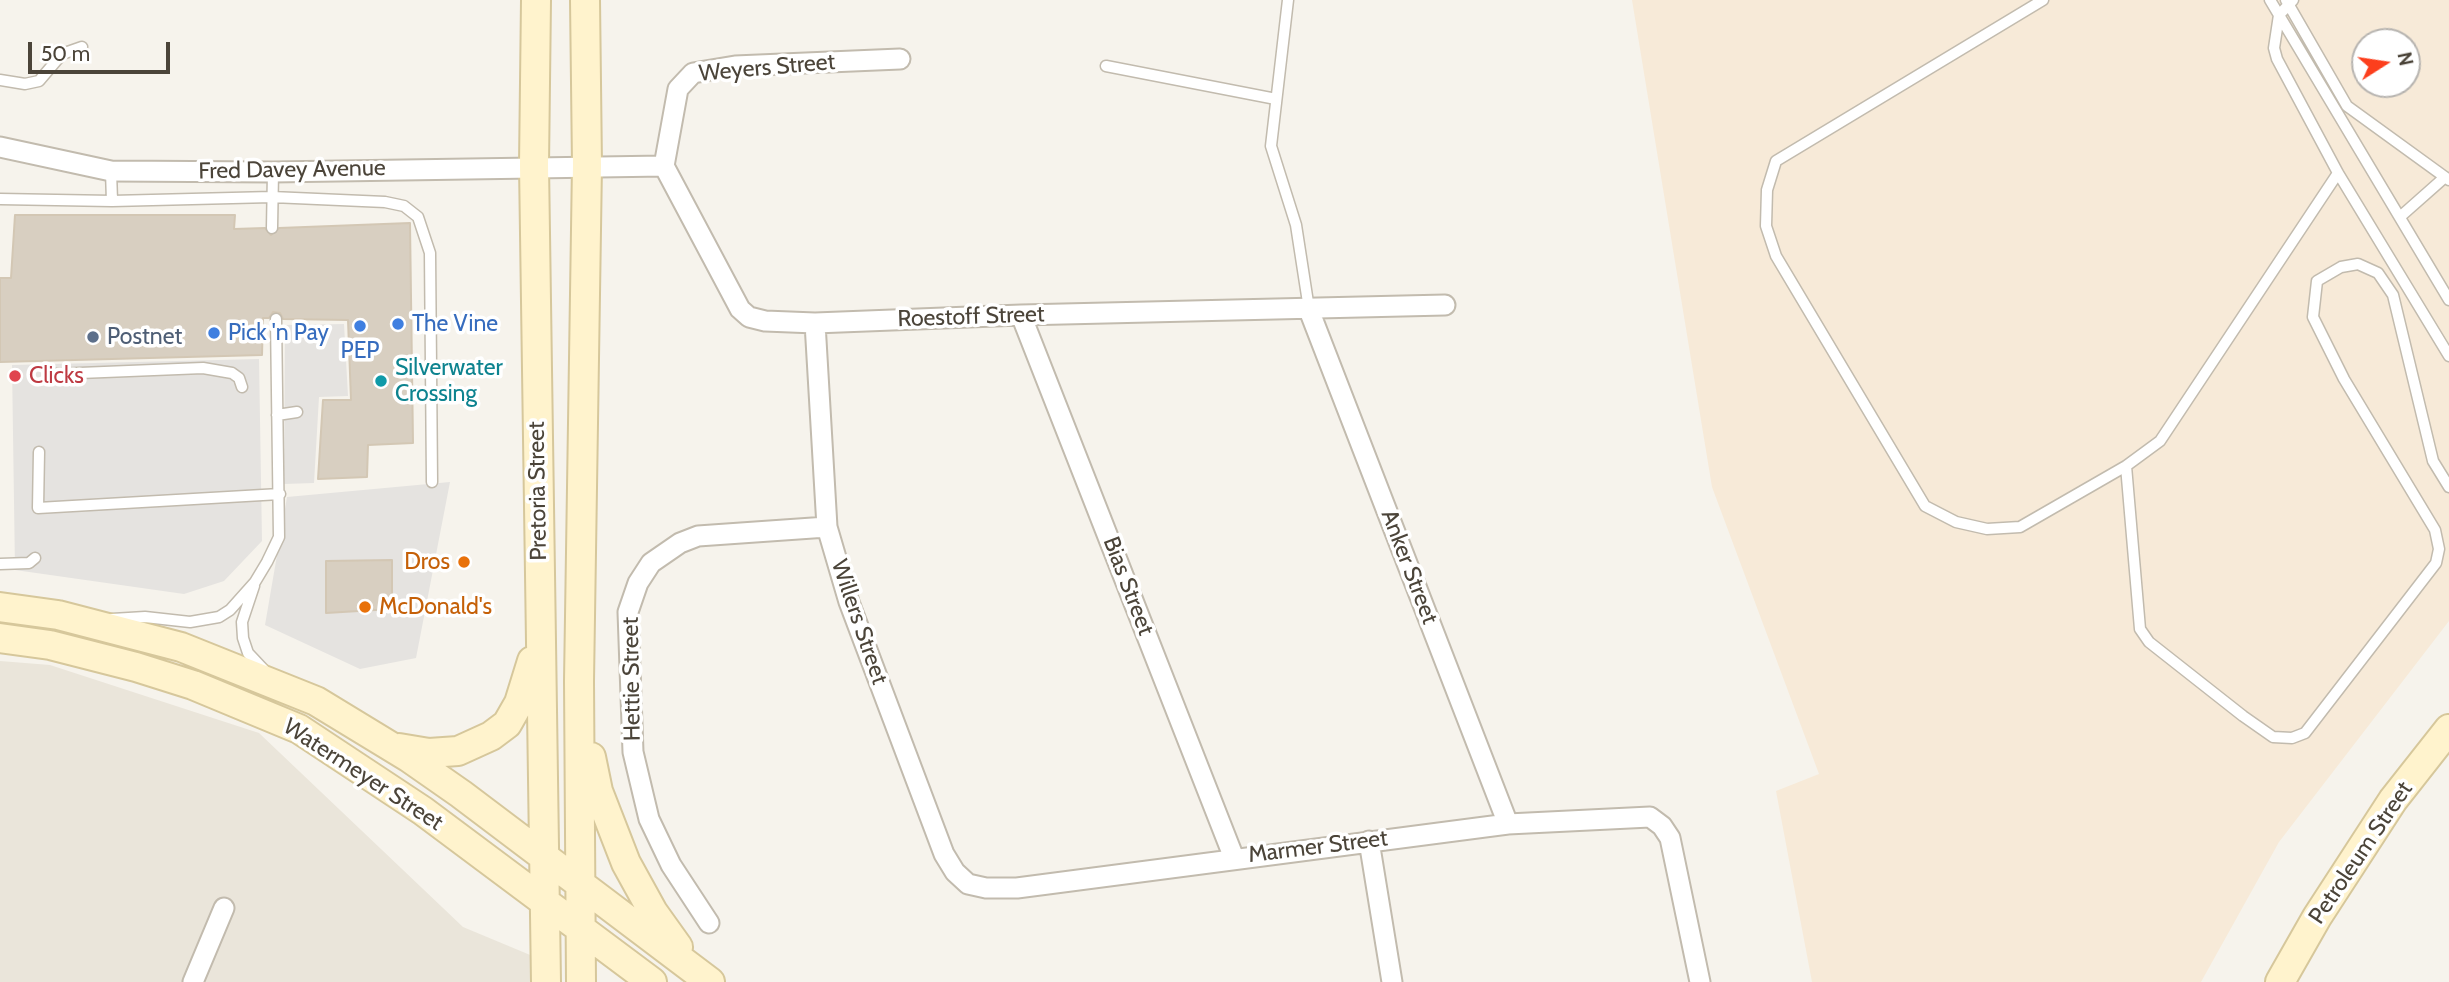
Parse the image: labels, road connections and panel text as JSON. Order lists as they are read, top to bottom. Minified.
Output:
{"streets":{"main road":["Pretoria Street","Watermeyer Street","Petroleum Street"],"street":["Weyers Street","Fred Davey Avenue","Roestoff Street","Anker Street","Bias Street","Willers Street","Hettie Street","Marmer Street"]},"crossings":[["Weyers Street","Roestoff Street"],["Fred Davey Avenue","Pretoria Street"],["Roestoff Street","Anker Street"],["Roestoff Street","Bias Street"],["Roestoff Street","Willers Street"],["Pretoria Street","Watermeyer Street"],["Anker Street","Marmer Street"],["Bias Street","Marmer Street"],["Willers Street","Hettie Street"],["Willers Street","Marmer Street"]],"places":["The Vine","PEP","Pick 'n Pay","Postnet","Clicks","Silverwater Crossing","Dros","McDonald's"],"scale_bar":"50 m","north":"right"}
